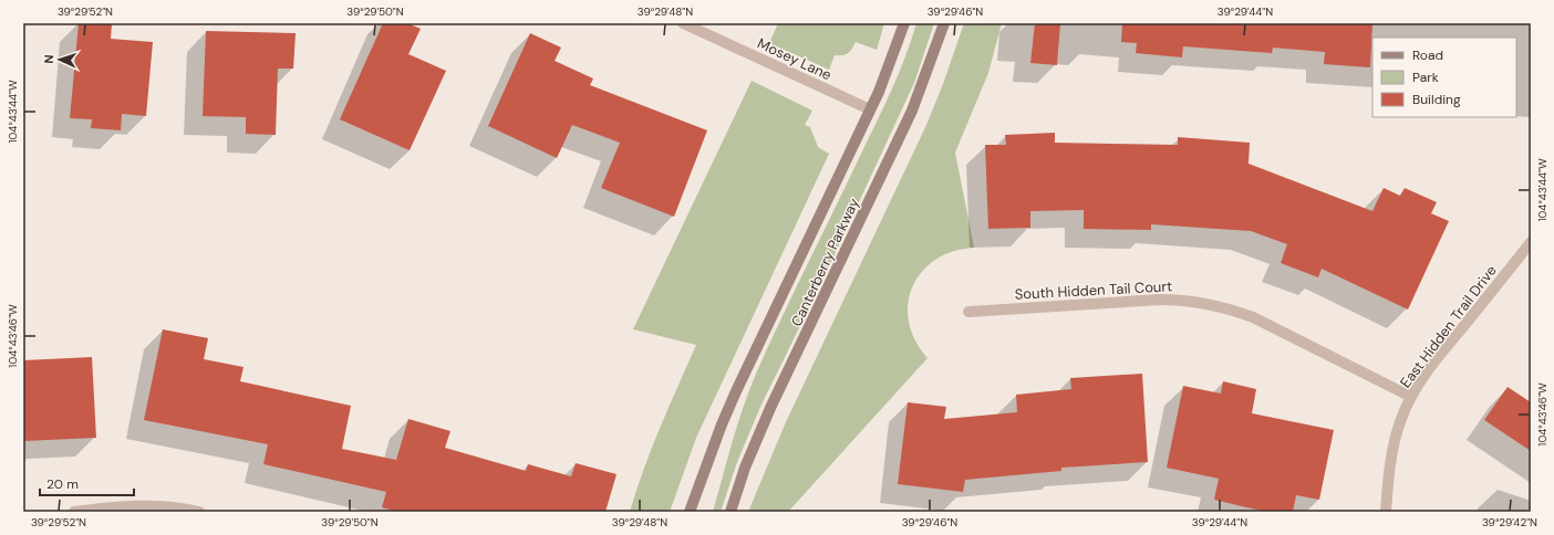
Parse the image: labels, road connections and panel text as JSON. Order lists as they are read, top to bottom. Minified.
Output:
{"streets":{"street":["Mosey Lane","Canterberry Parkway","South Hidden Tail Court","East Hidden Trail Drive"]},"crossings":[["Mosey Lane","Canterberry Parkway"],["South Hidden Tail Court","East Hidden Trail Drive"]],"legend":["Road","Park","Building"],"scale_bar":"20 m","north":"left","coordinates":["39°29'52\"N","39°29'50\"N","39°29'48\"N","39°29'46\"N","39°29'44\"N","104°43'44\"W","104°43'46\"W","39°29'42\"N"]}
